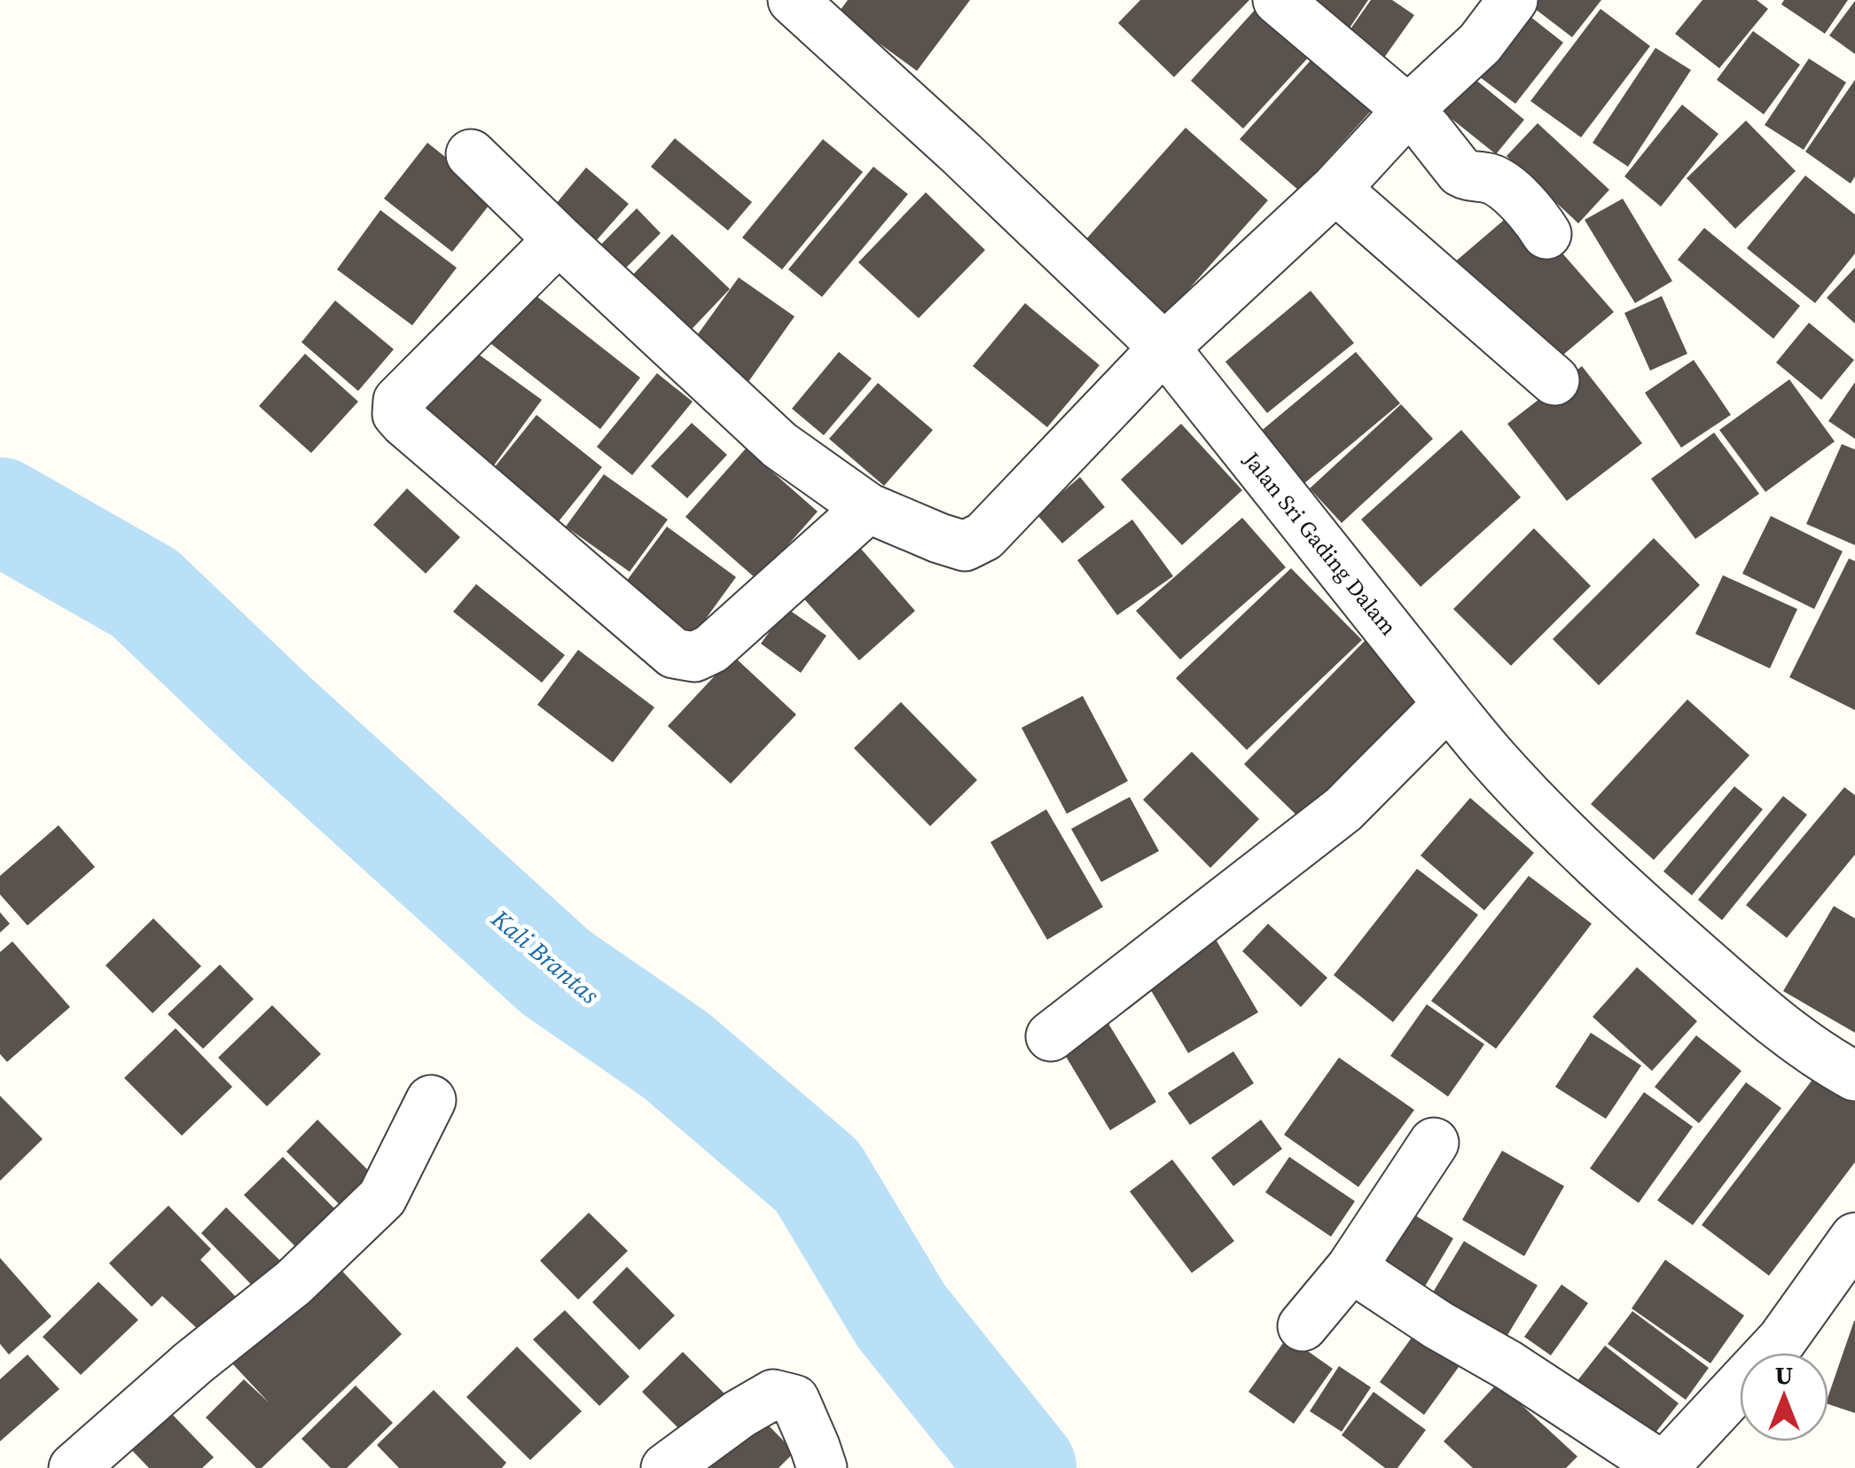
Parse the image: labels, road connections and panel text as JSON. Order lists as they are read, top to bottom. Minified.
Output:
{"streets":{"street":["Jalan Sri Gading Dalam"]},"water":["Kali Brantas"],"north":"top"}
